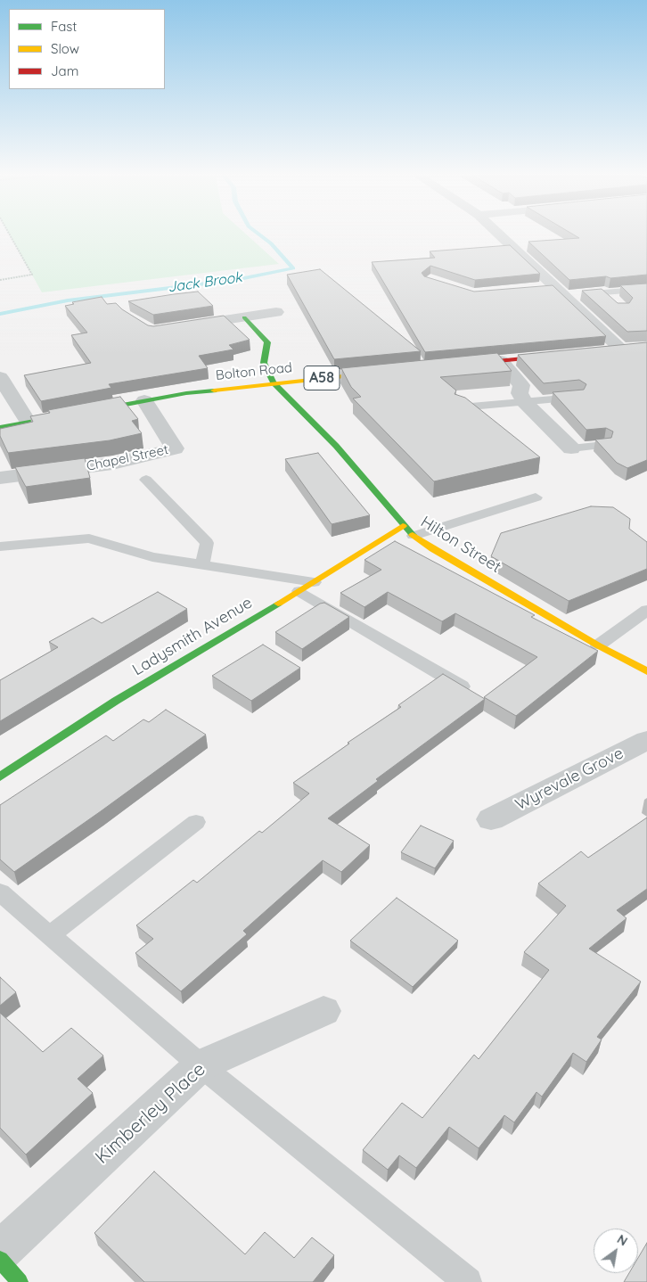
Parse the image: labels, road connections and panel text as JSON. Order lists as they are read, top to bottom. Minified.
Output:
{"streets":{"street":["Bolton Road","A58","Chapel Street","Hilton Street","Ladysmith Avenue","Wyrevale Grove","Kimberley Place"]},"crossings":[["Bolton Road","Chapel Street"],["Bolton Road","Hilton Street"],["Hilton Street","Ladysmith Avenue"]],"water":["Jack Brook"],"legend":["Fast","Slow","Jam"],"north":"top right"}
